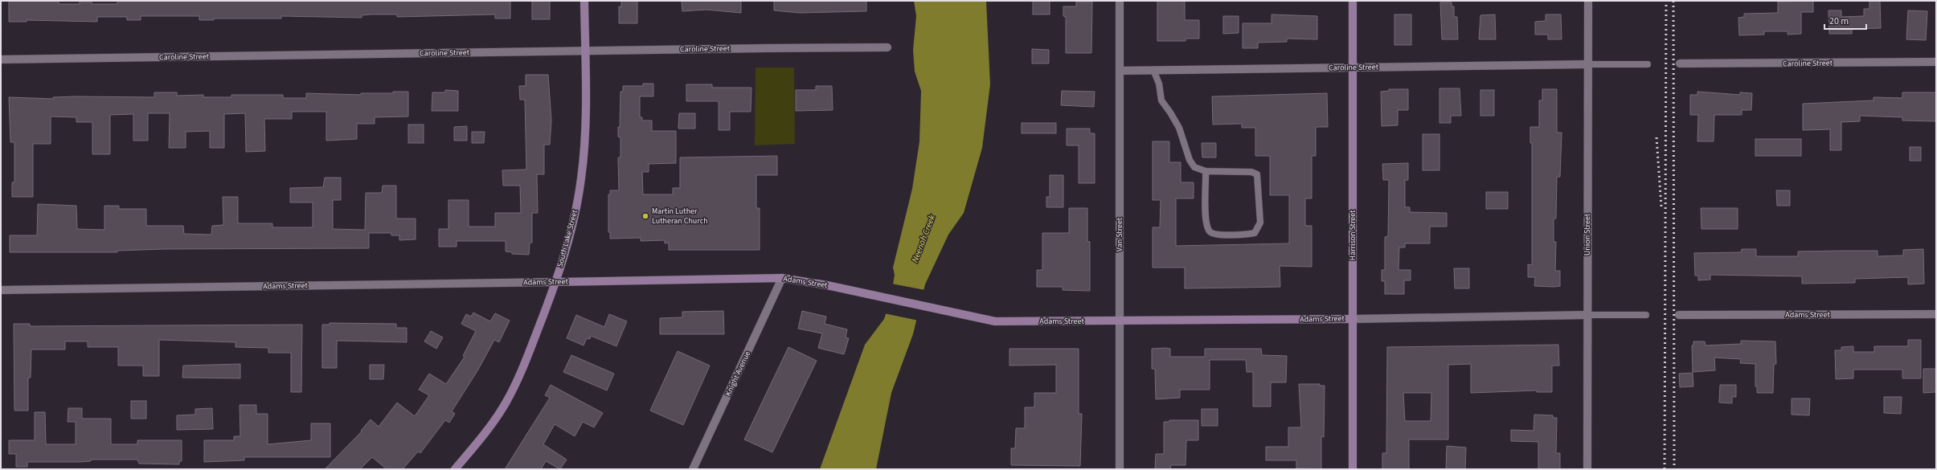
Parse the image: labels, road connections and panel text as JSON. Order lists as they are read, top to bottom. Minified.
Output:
{"streets":{"street":["Caroline Street","Van Street","Union Street","Harrison Street","South Lake Street","Adams Street","Knight Avenue"]},"crossings":[["Caroline Street","Van Street"],["Caroline Street","Union Street"],["Caroline Street","Harrison Street"],["Caroline Street","South Lake Street"],["Van Street","Adams Street"],["Union Street","Adams Street"],["Harrison Street","Adams Street"],["South Lake Street","Adams Street"],["Adams Street","Knight Avenue"]],"water":["Neenah Creek"],"places":["Martin Luther Lutheran Church"],"scale_bar":"20 m"}
